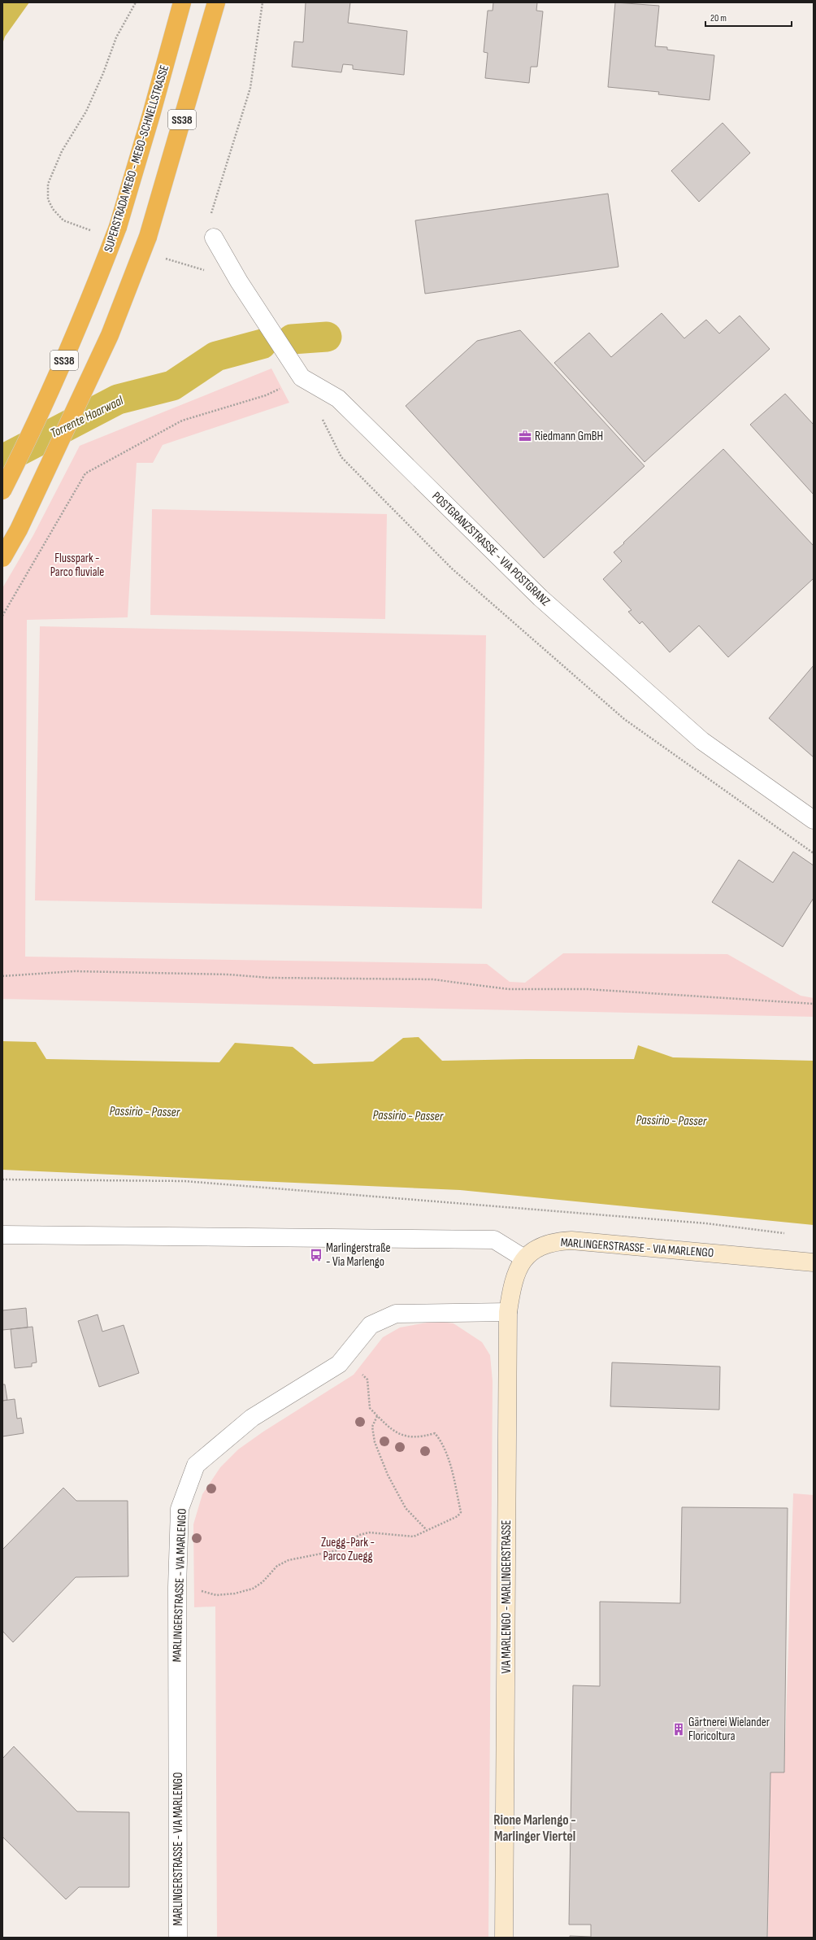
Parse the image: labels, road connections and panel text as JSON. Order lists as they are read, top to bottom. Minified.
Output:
{"streets":{"highway":["SS38","SUPERSTRADA MEBO - MEBO-SCHNELLSTRASSE"],"street":["POSTGRANZSTRASSE - VIA POSTGRANZ","MARLINGERSTRASSE - VIA MARLENGO","VIA MARLENGO - MARLINGERSTRASSE"]},"crossings":[["MARLINGERSTRASSE - VIA MARLENGO","VIA MARLENGO - MARLINGERSTRASSE"]],"districts":["Rione Marlengo - Marlinger Viertel"],"water":["Torrente Haarwaal","Passirio - Passer"],"parks":["Flusspark - Parco fluviale","Zuegg-Park - Parco Zuegg"],"places":{"office":["Riedmann GmBH"],"bus stop":["Marlingerstraße - Via Marlengo"],"building":["Gärtnerei Wielander Floricoltura"]},"scale_bar":"20 m"}
